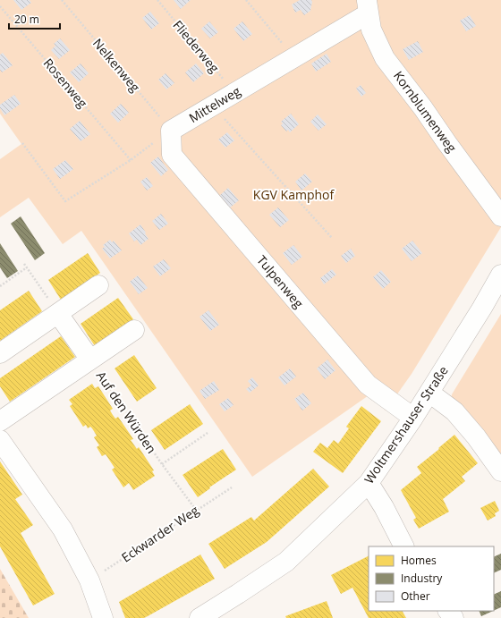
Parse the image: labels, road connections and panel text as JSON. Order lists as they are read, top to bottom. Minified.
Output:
{"streets":{"street":["Mittelweg","Kornblumenweg","Tulpenweg","Auf den Würden","Woltmershauser Straße"],"path":["Fliederweg","Nelkenweg","Rosenweg","Eckwarder Weg"]},"crossings":[["Fliederweg","Mittelweg"],["Nelkenweg","Mittelweg"],["Nelkenweg","Tulpenweg"],["Mittelweg","Kornblumenweg"],["Mittelweg","Tulpenweg"],["Tulpenweg","Woltmershauser Straße"],["Auf den Würden","Eckwarder Weg"]],"parks":["KGV Kamphof"],"legend":["Homes","Industry","Other"],"scale_bar":"20 m"}
